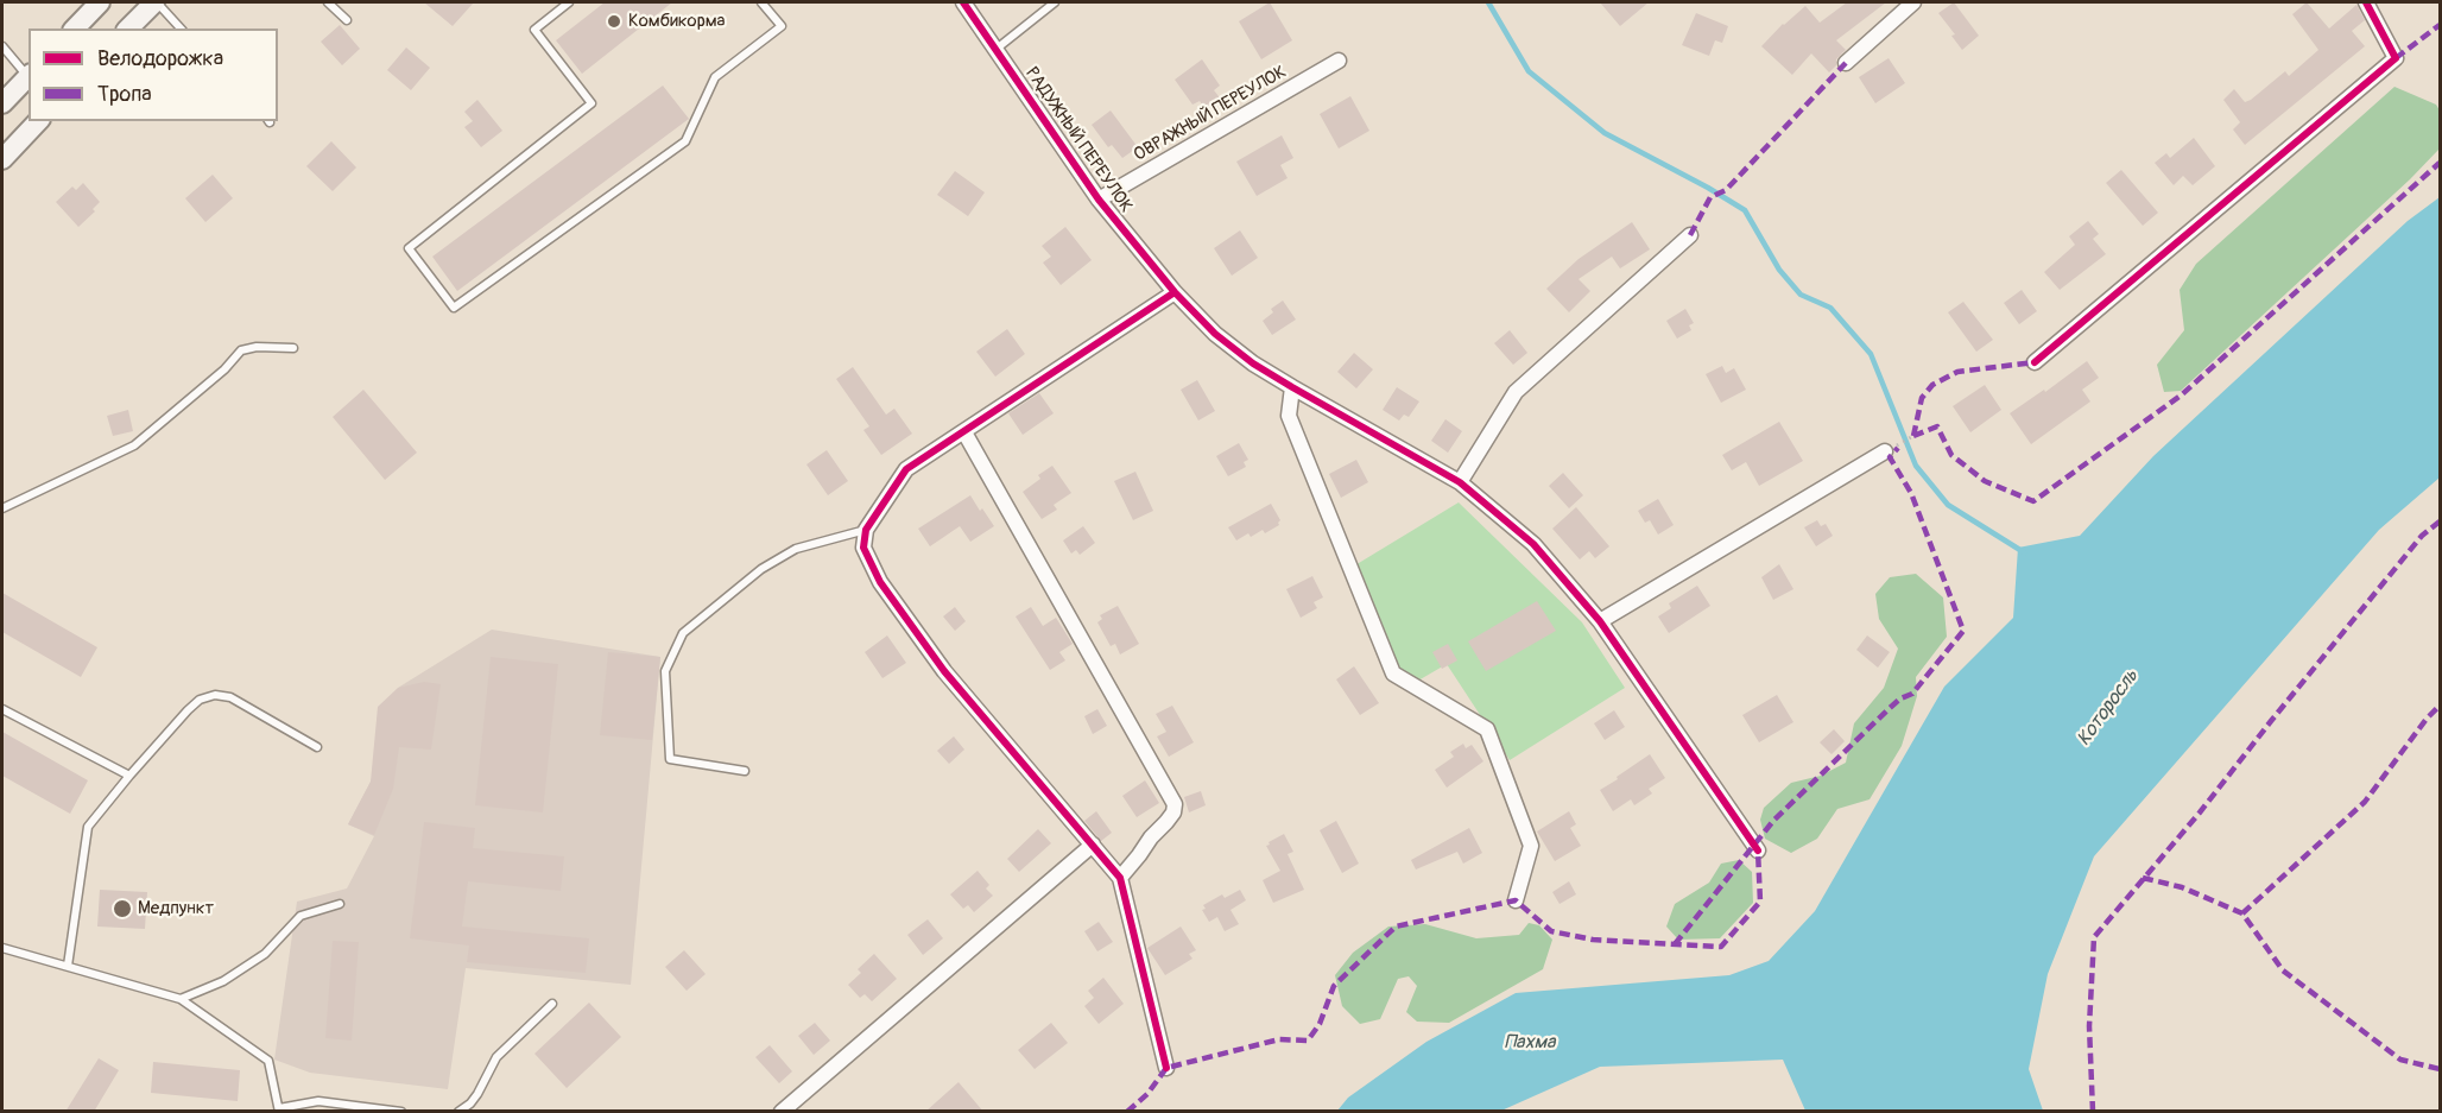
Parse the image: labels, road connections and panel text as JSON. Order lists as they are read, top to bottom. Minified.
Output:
{"streets":{"street":["ОВРАЖНЫЙ ПЕРЕУЛОК","РАДУЖНЫЙ ПЕРЕУЛОК"]},"crossings":[["ОВРАЖНЫЙ ПЕРЕУЛОК","РАДУЖНЫЙ ПЕРЕУЛОК"]],"water":["Которосль","Пахма"],"places":["Комбикорма","Медпункт"],"legend":["Велодорожка","Тропа"]}
